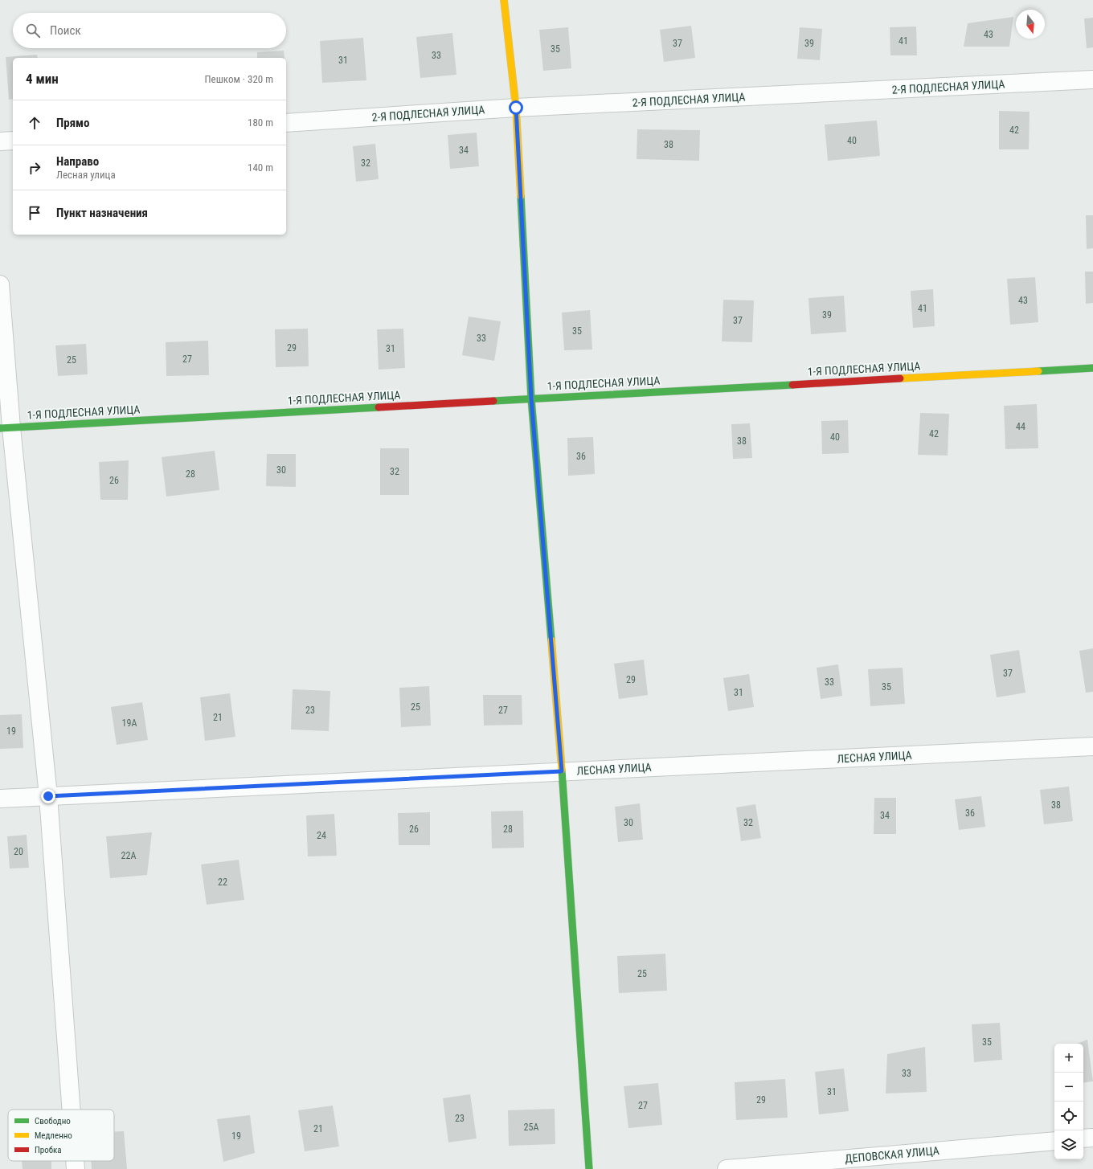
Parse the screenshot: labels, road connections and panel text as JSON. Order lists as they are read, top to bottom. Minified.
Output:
{"streets":{"street":["2-Я ПОДЛЕСНАЯ УЛИЦА","1-Я ПОДЛЕСНАЯ УЛИЦА","ЛЕСНАЯ УЛИЦА","ДЕПОВСКАЯ УЛИЦА"]},"house_numbers":["43","41","37","39","35","33","31","42","40","38","34","32","43","41","39","37","35","33","29","31","27","25","44","42","40","38","36","30","32","28","26","37","29","33","35","31","25","23","27","21","19А","19","38","36","34","30","32","26","28","24","20","22А","22","25","35","33","31","29","27","23","25А","21","19"],"legend":["Свободно","Медленно","Пробка"],"north":"bottom","page":{"search":"Поиск","heading":["4 мин","Пешком · 320 m"],"list":[["Прямо","180 m"],["Направо","Лесная улица","140 m"],"Пункт назначения"],"map_buttons":["+","−"]}}
